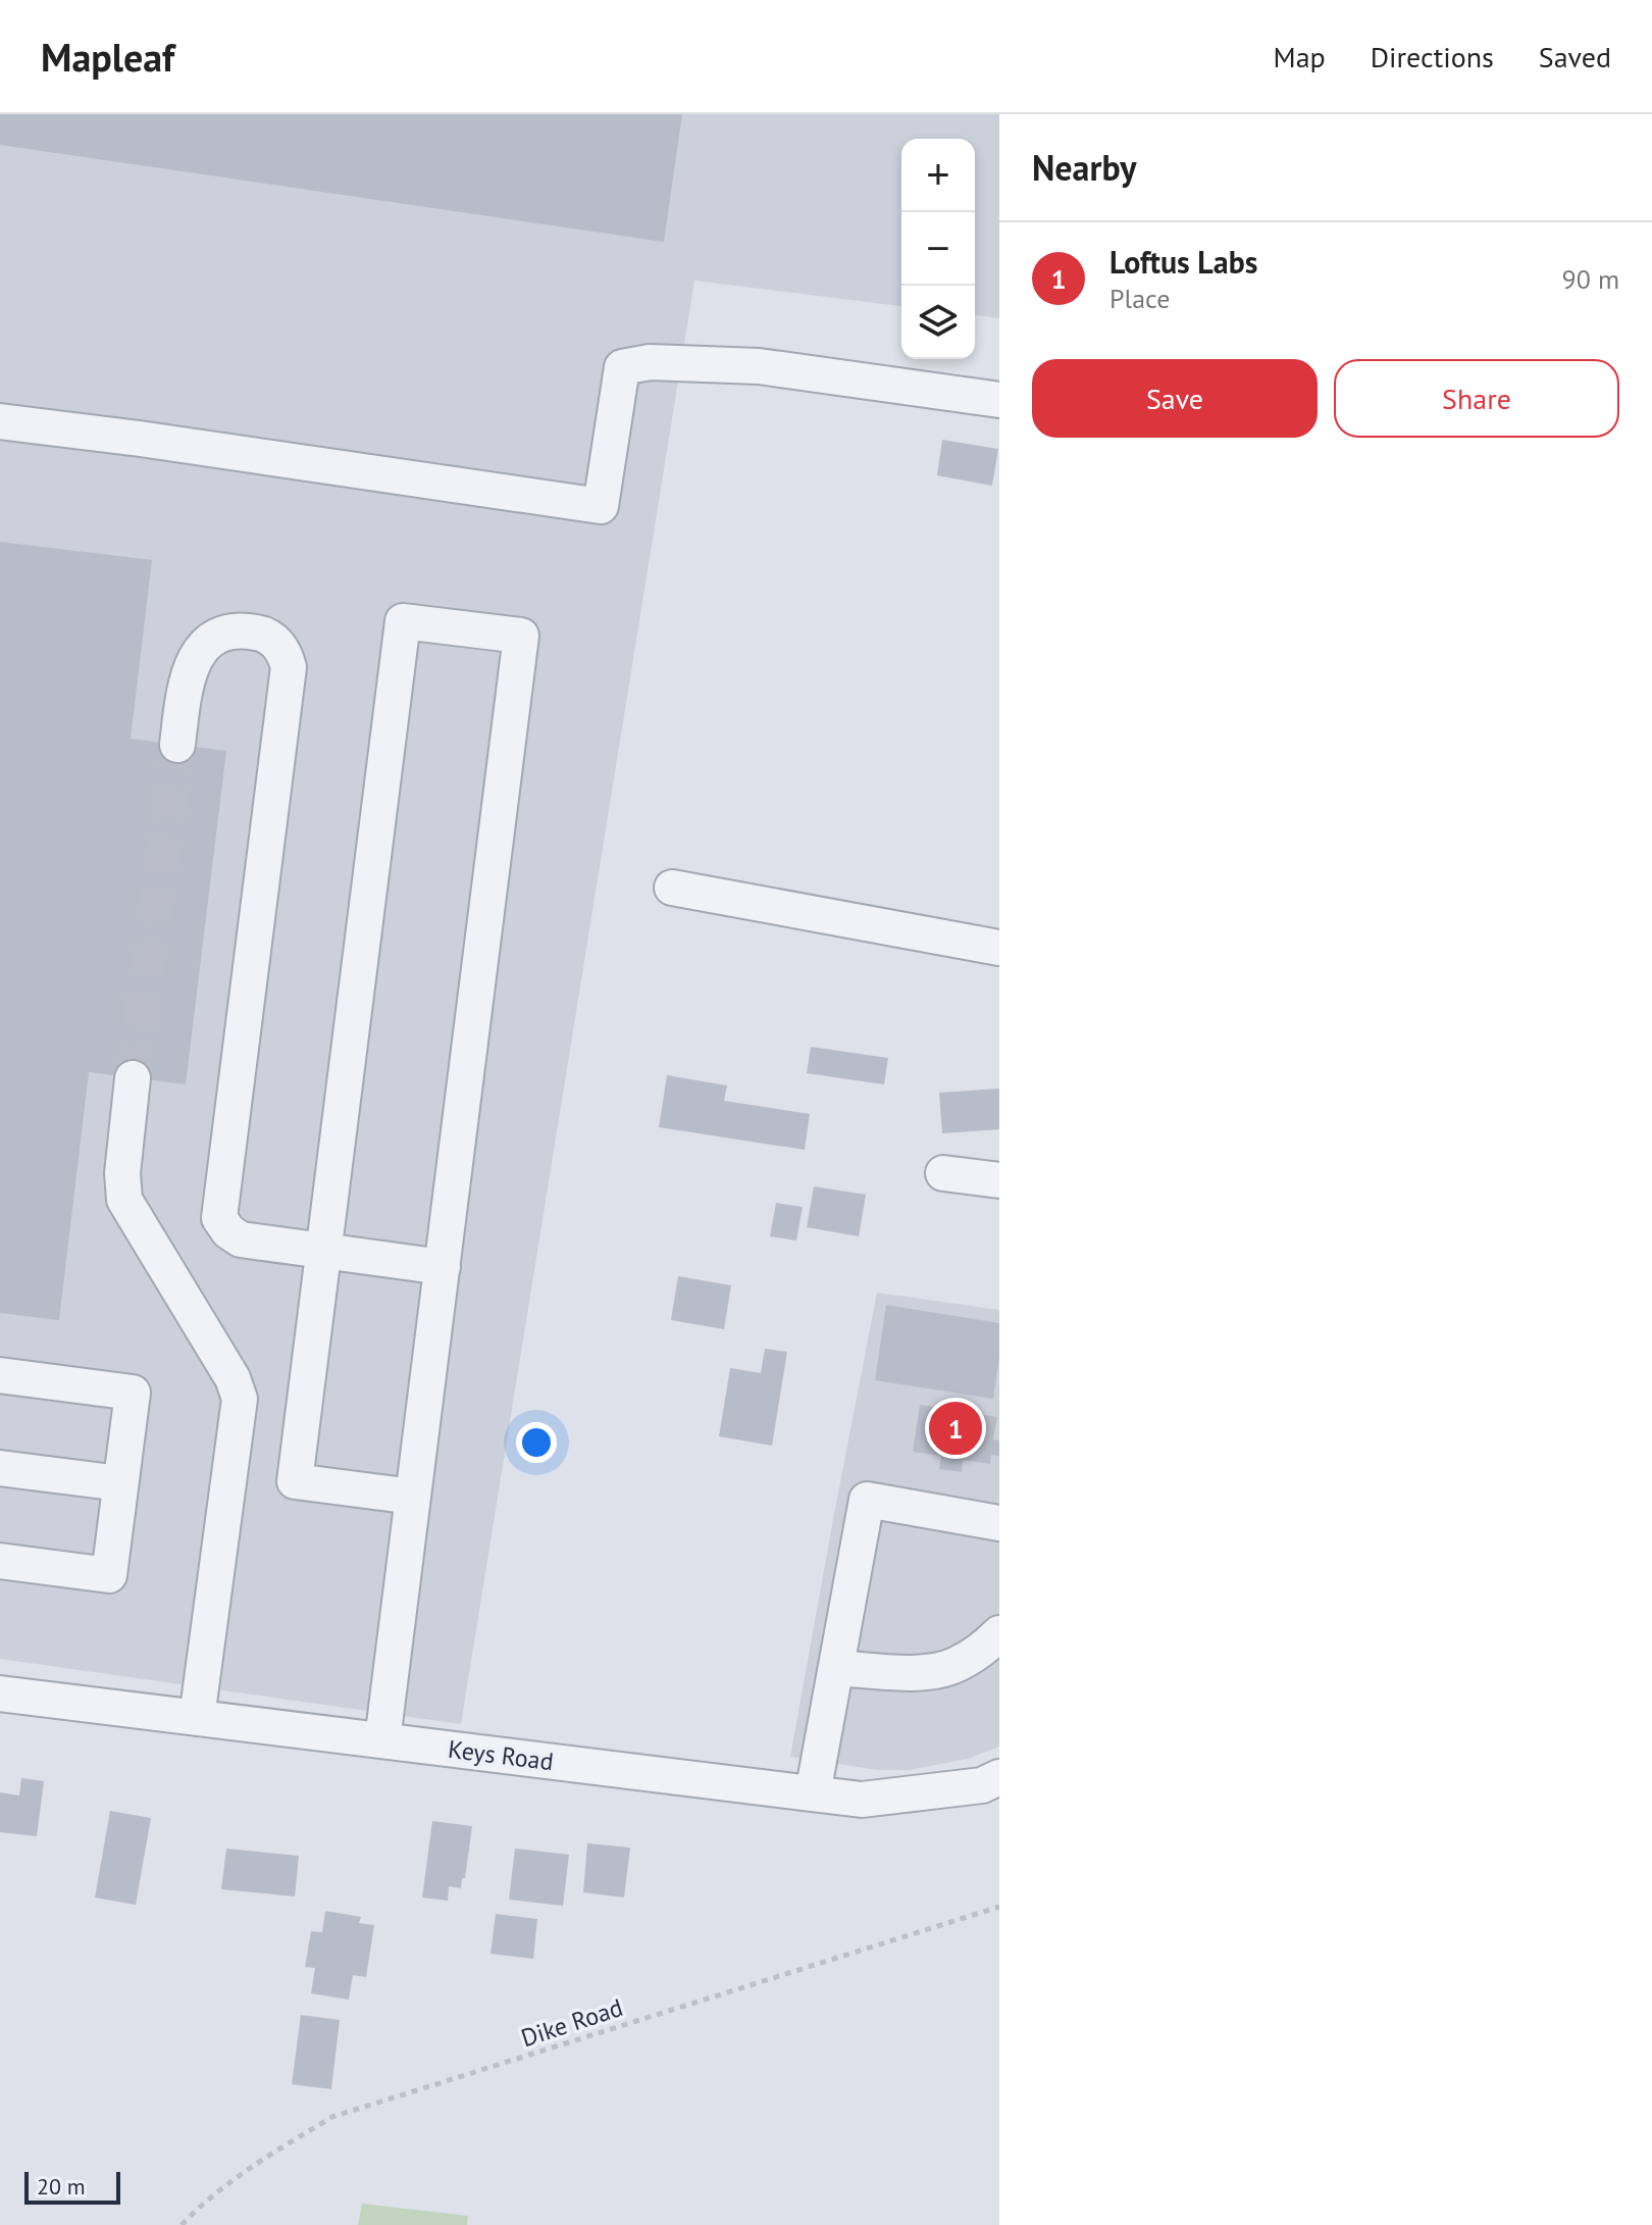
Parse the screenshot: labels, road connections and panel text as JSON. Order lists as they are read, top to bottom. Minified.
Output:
{"streets":{"street":["Keys Road"],"path":["Dike Road"]},"scale_bar":"20 m","page":{"header":"Mapleaf","nav":["Map","Directions","Saved"],"heading":"Nearby","map_buttons":["+","−"],"list":[{"mark":"1","name":"Loftus Labs","note":"Place","value":"90 m"}],"buttons":["Save","Share"],"pins":"1","scale":"20 m"}}
